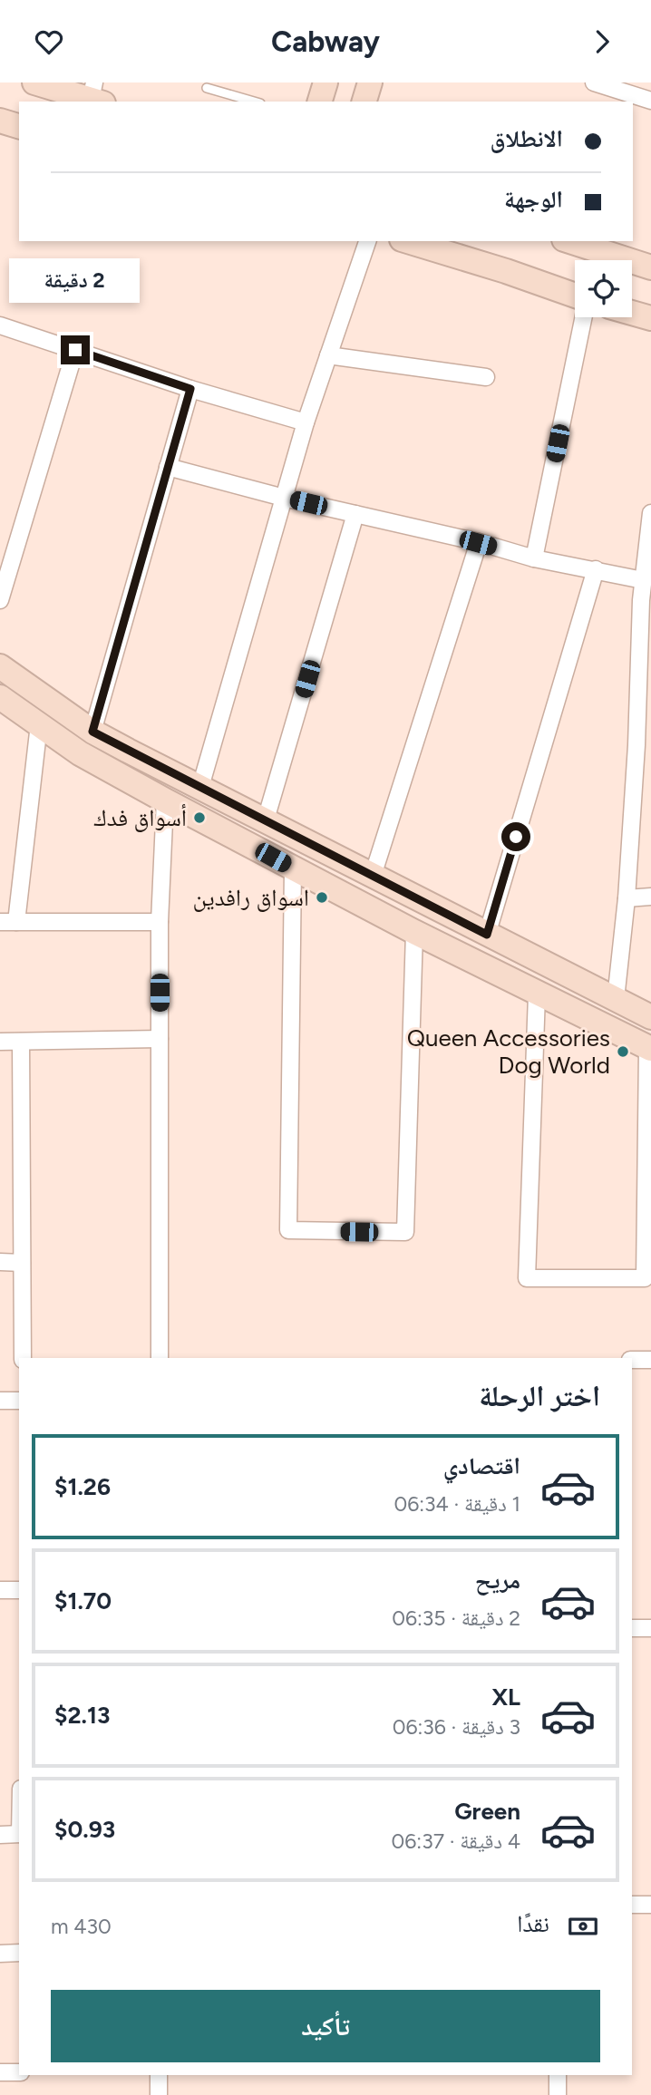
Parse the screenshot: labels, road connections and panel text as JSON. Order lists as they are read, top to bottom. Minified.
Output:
{"places":["أسواق فدك","اسواق رافدين","Queen Accessories Dog World"],"page":{"header":"Cabway","banner":["الانطلاق","الوجهة"],"bubble":"2 دقيقة","heading":"اختر الرحلة","list":[{"name":"اقتصادي","note":"1 دقيقة · 06:34","value":"$1.26"},{"name":"مريح","note":"2 دقيقة · 06:35","value":"$1.70"},{"name":"XL","note":"3 دقيقة · 06:36","value":"$2.13"},{"name":"Green","note":"4 دقيقة · 06:37","value":"$0.93"}],"pay":["نقدًا","430 m"],"buttons":"تأكيد"}}
